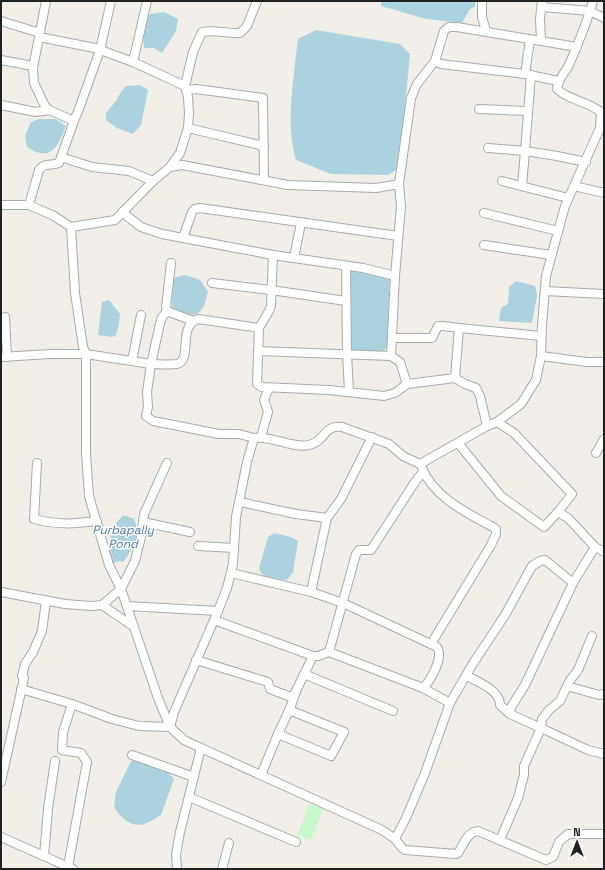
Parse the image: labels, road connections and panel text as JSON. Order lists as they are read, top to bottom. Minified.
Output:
{"water":["Purbapally Pond"],"north":"top"}
